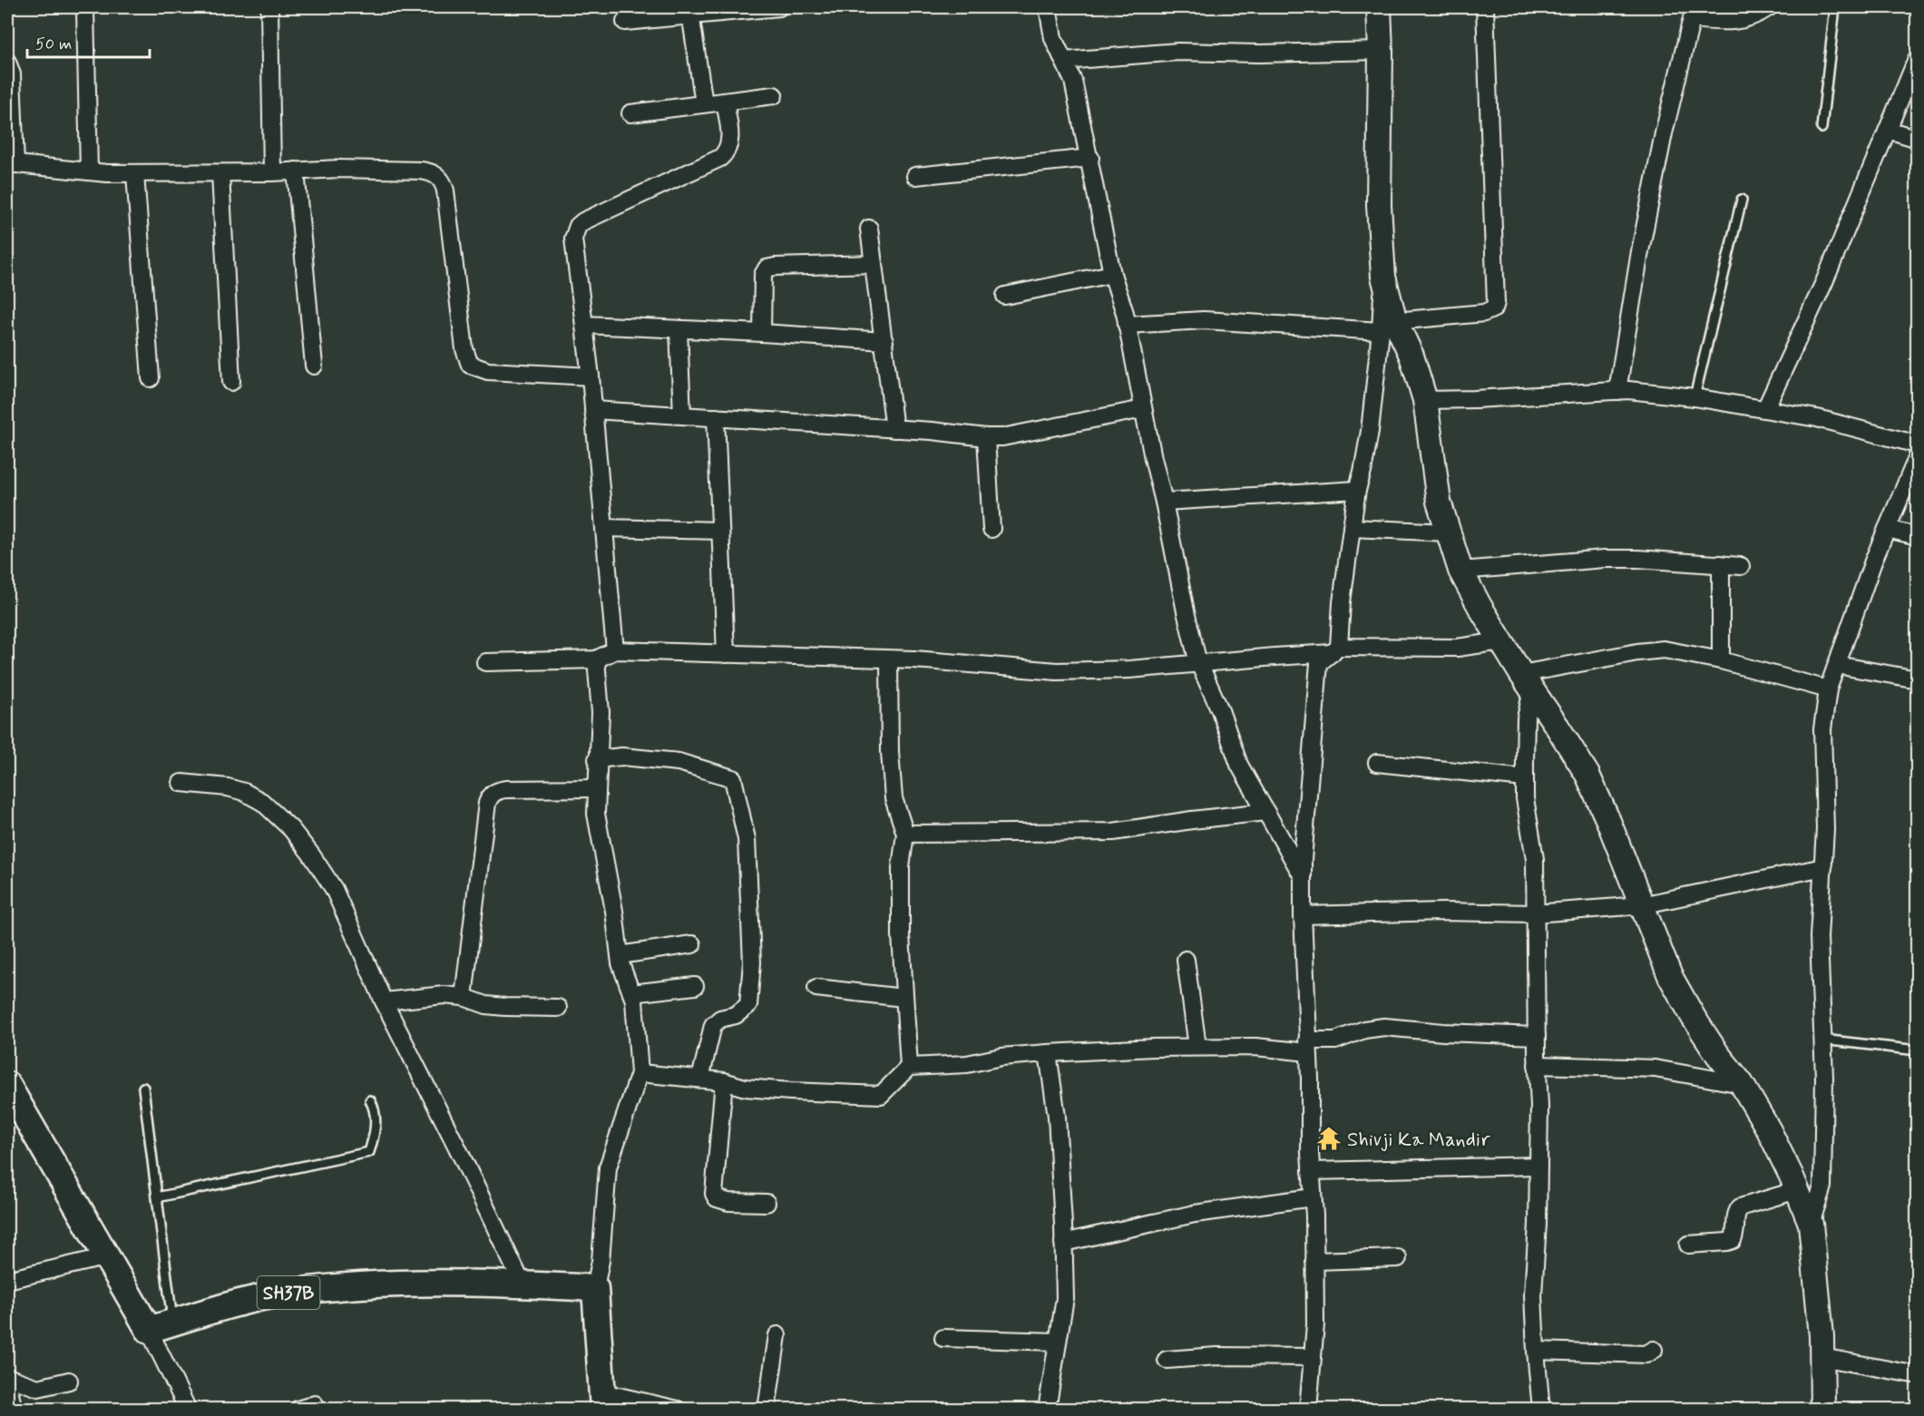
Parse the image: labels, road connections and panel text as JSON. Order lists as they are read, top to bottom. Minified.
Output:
{"streets":{"main road":["SH37B"]},"places":{"temple":["Shivji Ka Mandir"]},"scale_bar":"50 m"}
